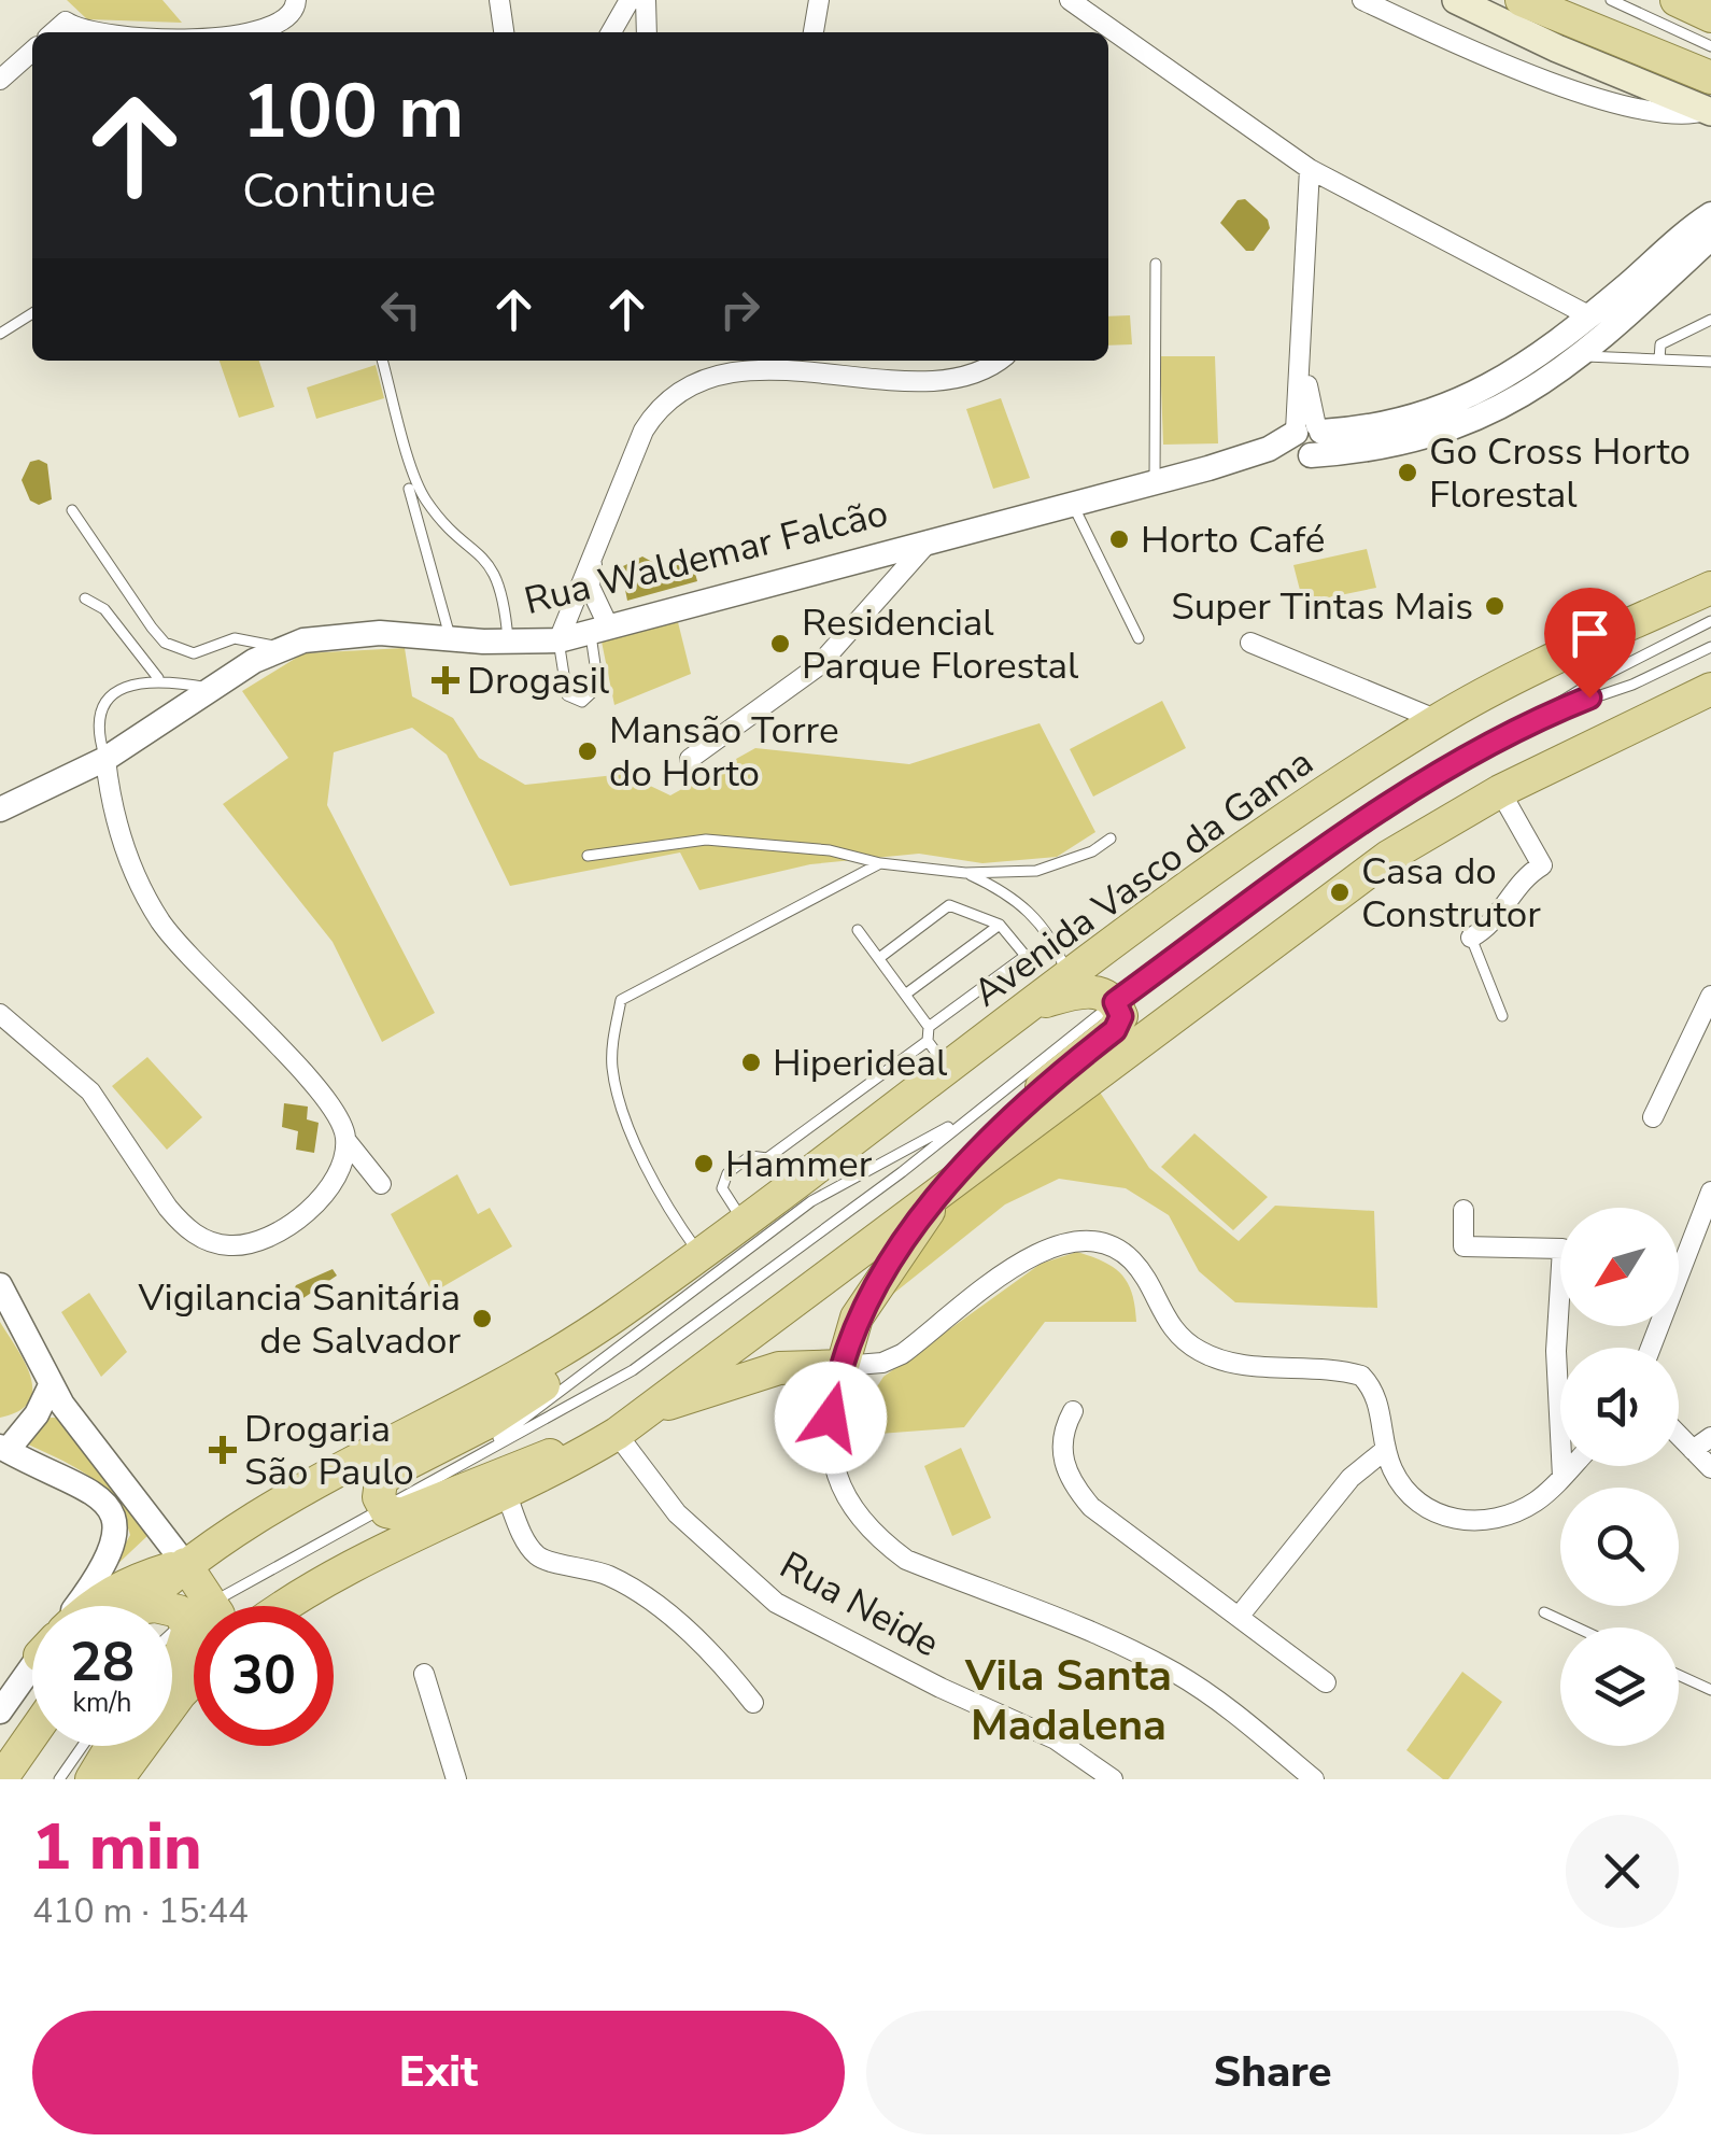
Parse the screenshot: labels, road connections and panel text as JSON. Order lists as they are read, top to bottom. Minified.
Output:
{"streets":{"main road":["Avenida Vasco da Gama"],"street":["Rua Waldemar Falcão","Rua Neide"]},"districts":["Vila Santa Madalena"],"places":{"other":["Go Cross Horto Florestal","Horto Café","Super Tintas Mais","Residencial Parque Florestal","Mansão Torre do Horto","Casa do Construtor","Hiperideal","Hammer","Vigilancia Sanitária de Salvador"],"health":["Drogasil","Drogaria São Paulo"]},"north":"bottom left","page":{"turn":["100 m","Continue"],"speed":"28 km/h","limit":"30","heading":["1 min","410 m · 15:44"],"buttons":["Exit","Share"]}}
